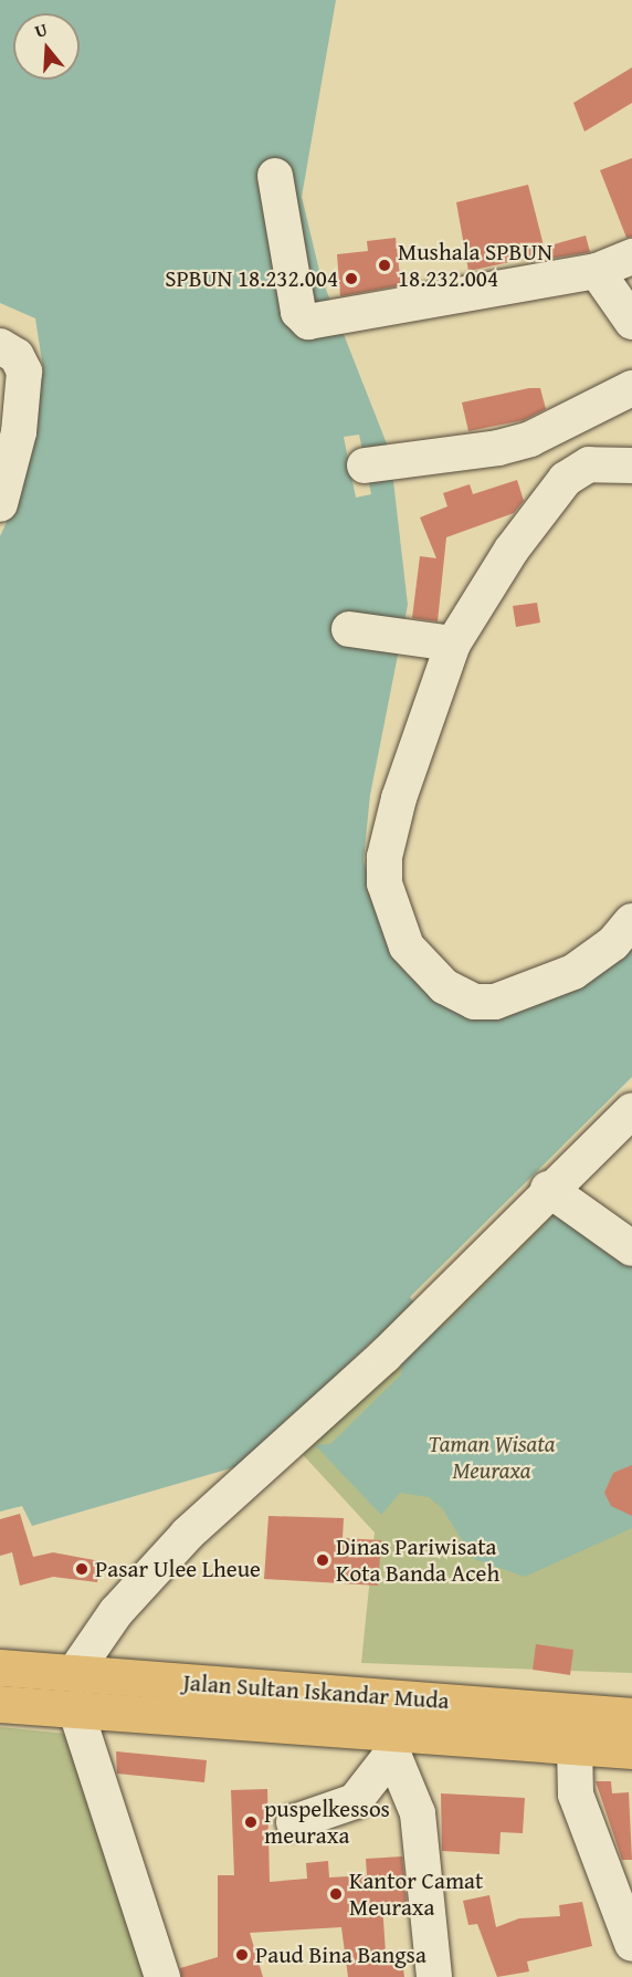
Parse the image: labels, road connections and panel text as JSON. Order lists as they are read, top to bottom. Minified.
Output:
{"streets":{"highway":["Jalan Sultan Iskandar Muda"]},"parks":["Taman Wisata Meuraxa"],"places":["Mushala SPBUN 18.232.004","SPBUN 18.232.004","Dinas Pariwisata Kota Banda Aceh","Pasar Ulee Lheue","puspelkessos meuraxa","Kantor Camat Meuraxa","Paud Bina Bangsa"],"north":"top"}
